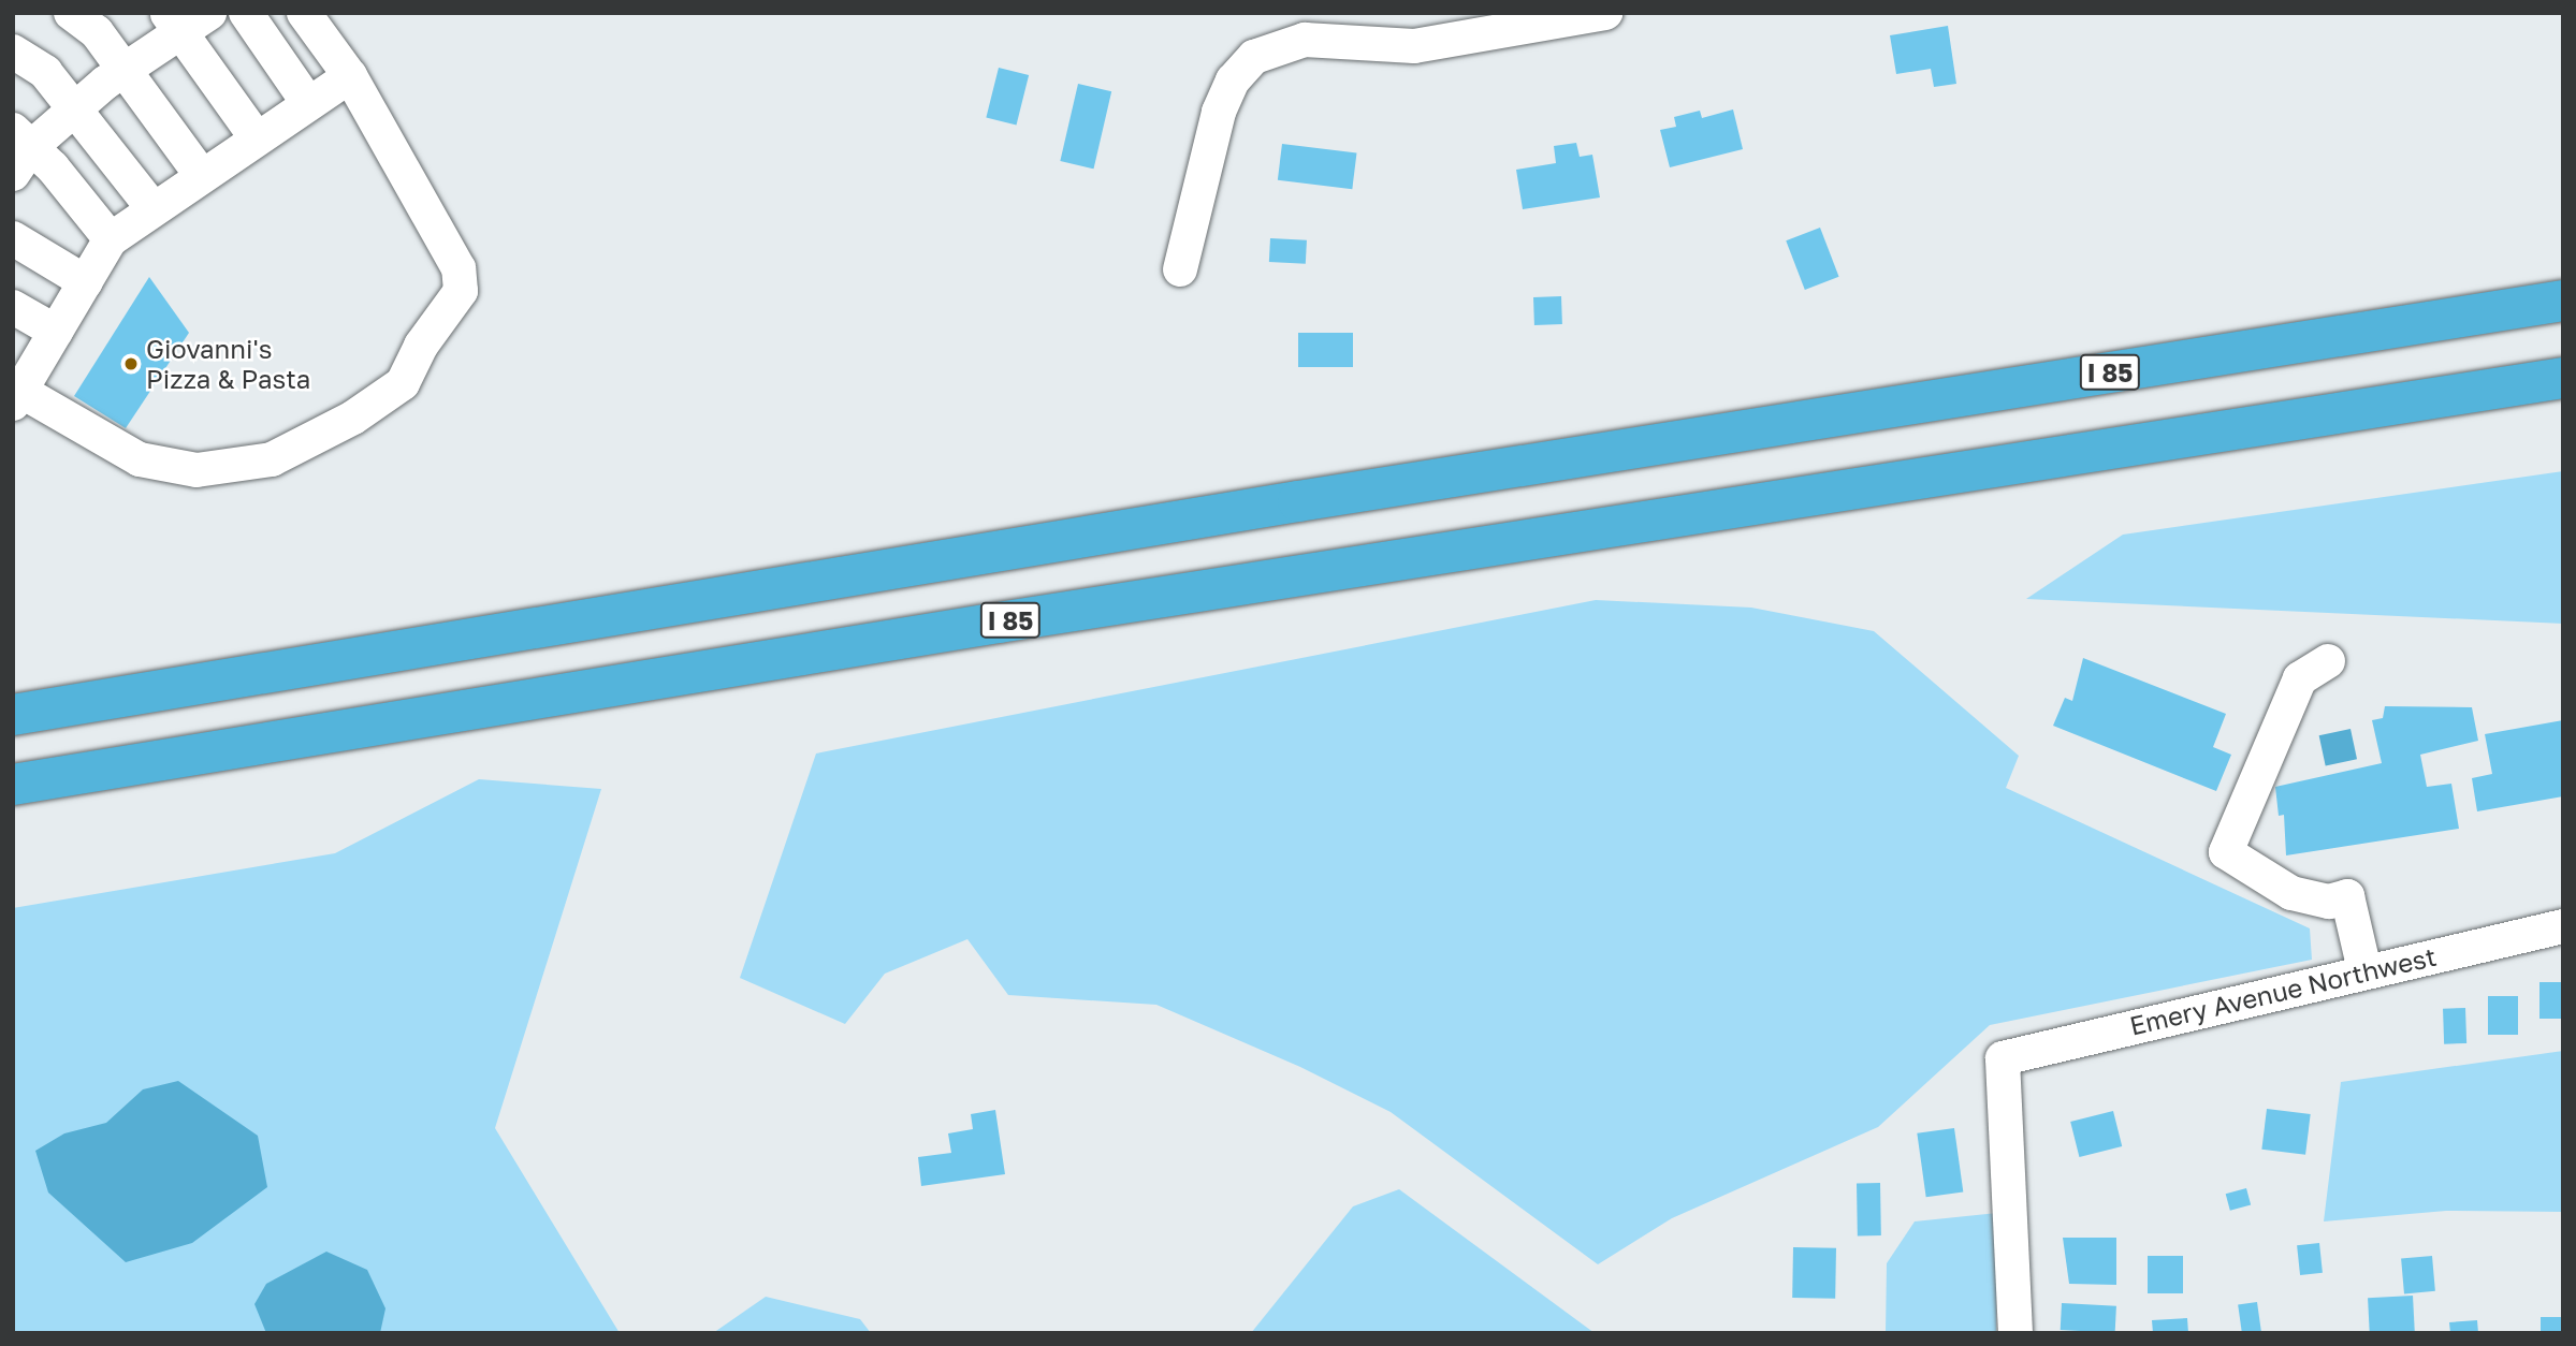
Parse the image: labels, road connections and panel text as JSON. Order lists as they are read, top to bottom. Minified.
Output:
{"streets":{"highway":["I 85"],"street":["Emery Avenue Northwest"]},"places":["Giovanni's Pizza & Pasta"]}
